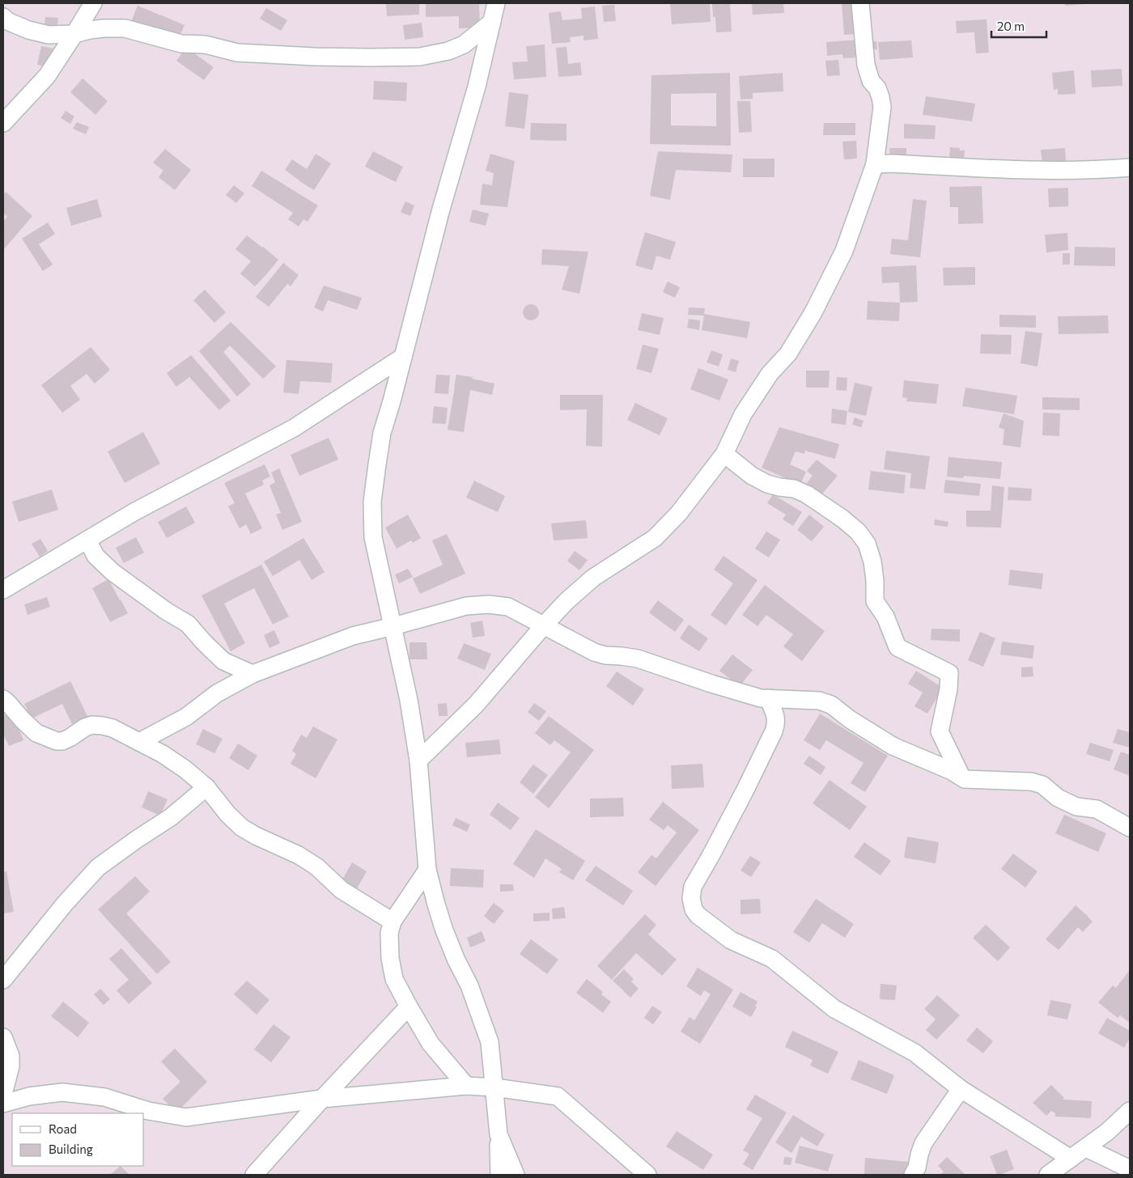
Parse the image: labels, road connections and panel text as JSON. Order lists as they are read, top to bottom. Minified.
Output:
{"legend":["Road","Building"],"scale_bar":"20 m"}
